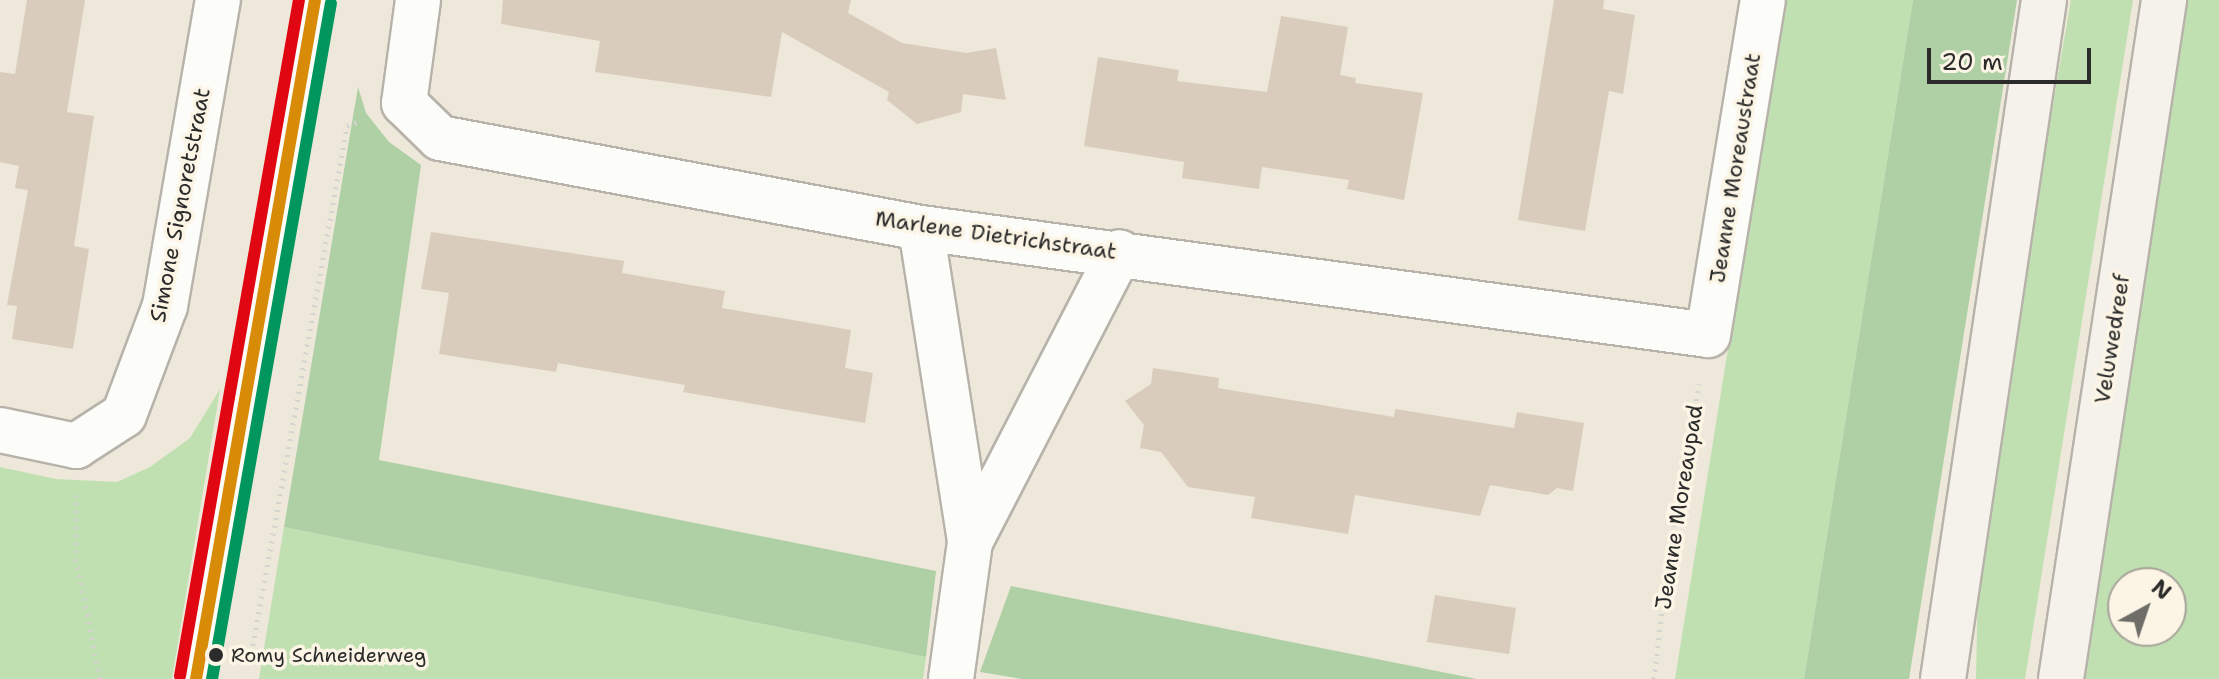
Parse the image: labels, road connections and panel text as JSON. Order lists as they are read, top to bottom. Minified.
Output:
{"streets":{"main road":["Veluwedreef"],"street":["Jeanne Moreaustraat","Simone Signoretstraat","Marlene Dietrichstraat"],"path":["Jeanne Moreaupad"]},"crossings":[["Jeanne Moreaustraat","Marlene Dietrichstraat"],["Jeanne Moreaustraat","Jeanne Moreaupad"],["Marlene Dietrichstraat","Jeanne Moreaupad"]],"places":["Romy Schneiderweg"],"scale_bar":"20 m","north":"top right"}
